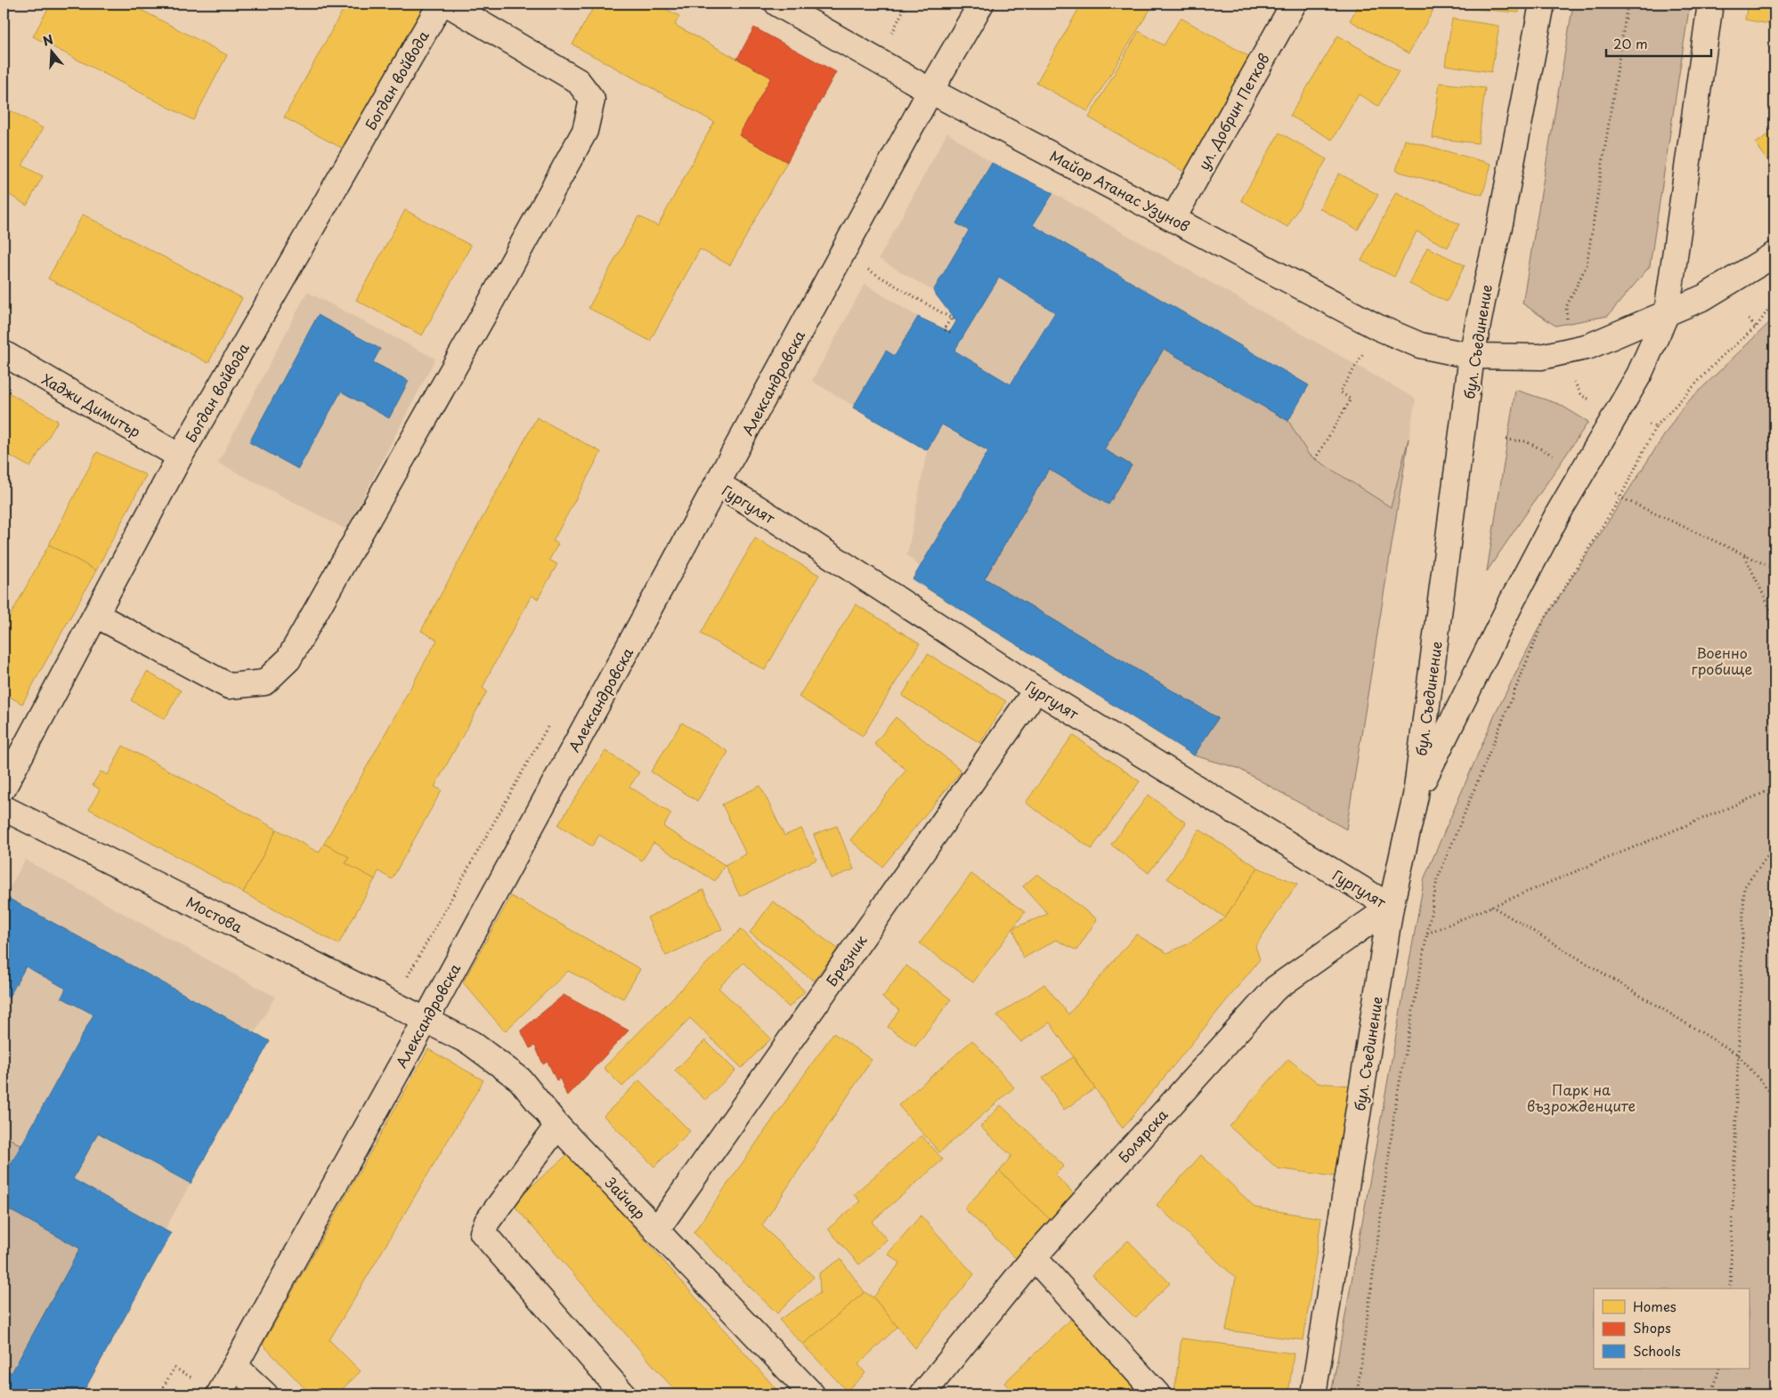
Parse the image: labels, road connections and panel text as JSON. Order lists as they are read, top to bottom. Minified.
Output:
{"streets":{"street":["Богдан войвода","ул. Добрин Петков","Майор Атанас Узунов","бул. Съединение","Александровска","Хаджи Димитър","Гургулят","Мостова","Брезник","Болярска","Зайчар"]},"crossings":[["Богдан войвода","Хаджи Димитър"],["ул. Добрин Петков","Майор Атанас Узунов"],["Майор Атанас Узунов","бул. Съединение"],["Майор Атанас Узунов","Александровска"],["бул. Съединение","Гургулят"],["бул. Съединение","Болярска"],["Александровска","Гургулят"],["Александровска","Мостова"],["Александровска","Зайчар"],["Гургулят","Брезник"],["Гургулят","Болярска"],["Мостова","Зайчар"],["Брезник","Зайчар"]],"parks":["Военно гробище","Парк на възрожденците"],"legend":["Homes","Shops","Schools"],"scale_bar":"20 m","north":"top"}
